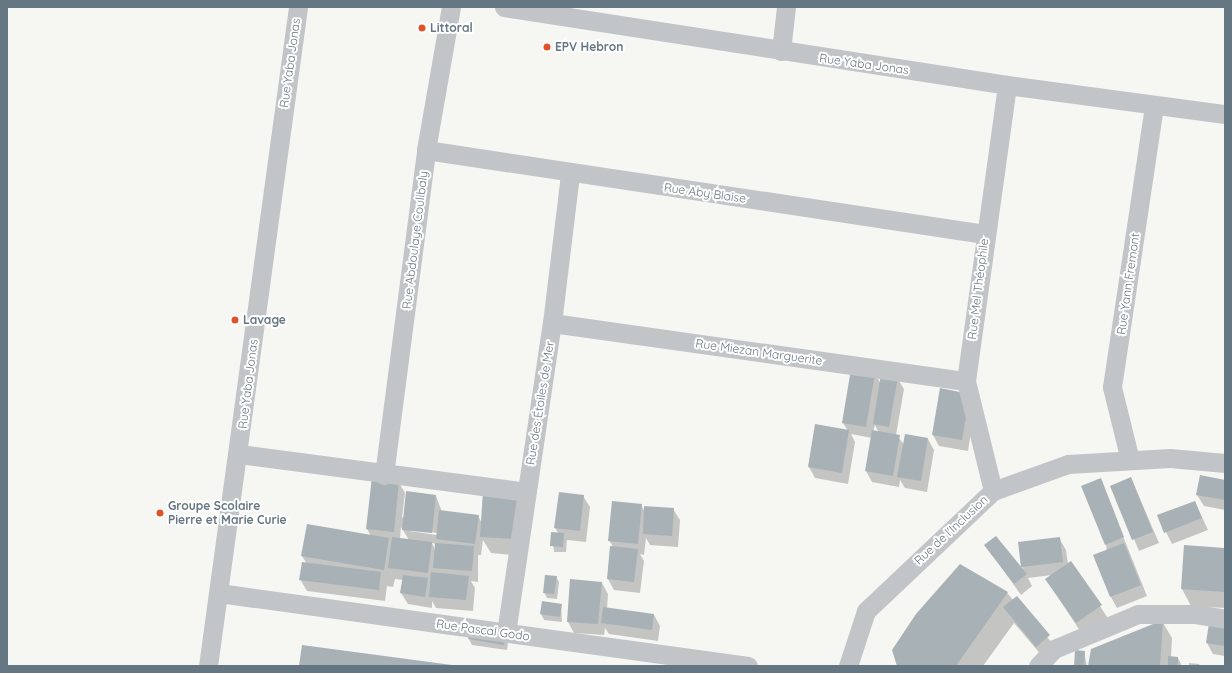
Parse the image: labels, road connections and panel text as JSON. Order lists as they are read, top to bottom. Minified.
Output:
{"streets":{"street":["Rue Yaba Jonas","Rue Aby Blaise","Rue Abdoulaye Coulibaly","Rue Yann Fremont","Rue Mel Théophile","Rue Miezan Marguerite","Rue des Étoiles de Mer","Rue de l'Inclusion","Rue Pascal Godo"]},"crossings":[["Rue Yaba Jonas","Rue Yann Fremont"],["Rue Yaba Jonas","Rue Mel Théophile"],["Rue Yaba Jonas","Rue Pascal Godo"],["Rue Aby Blaise","Rue Abdoulaye Coulibaly"],["Rue Aby Blaise","Rue Mel Théophile"],["Rue Aby Blaise","Rue des Étoiles de Mer"],["Rue Yann Fremont","Rue de l'Inclusion"],["Rue Mel Théophile","Rue Miezan Marguerite"],["Rue Mel Théophile","Rue de l'Inclusion"],["Rue Miezan Marguerite","Rue des Étoiles de Mer"],["Rue des Étoiles de Mer","Rue Pascal Godo"]],"places":["Littoral","EPV Hebron","Lavage","Groupe Scolaire Pierre et Marie Curie"]}
